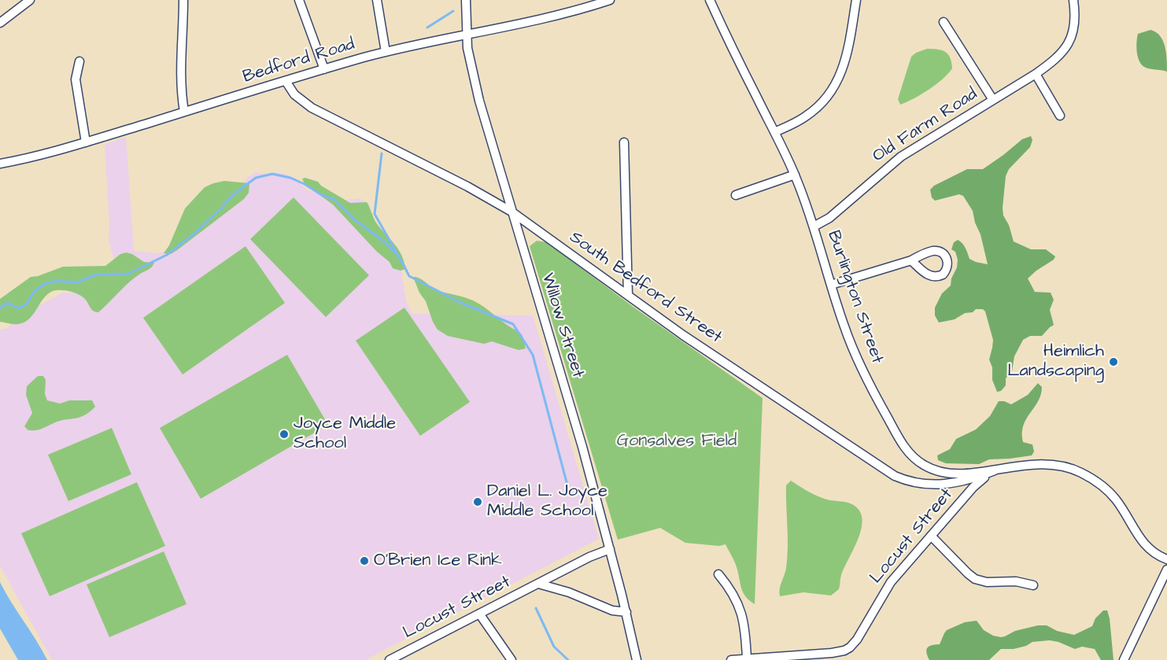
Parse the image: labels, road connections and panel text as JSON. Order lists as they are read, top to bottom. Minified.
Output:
{"streets":{"street":["Bedford Road","Old Farm Road","South Bedford Street","Burlington Street","Willow Street","Locust Street"]},"crossings":[["Bedford Road","South Bedford Street"],["Bedford Road","Willow Street"],["Old Farm Road","Burlington Street"],["South Bedford Street","Burlington Street"],["South Bedford Street","Willow Street"],["South Bedford Street","Locust Street"],["Burlington Street","Locust Street"],["Willow Street","Locust Street"]],"parks":["Gonsalves Field"],"places":["Heimlich Landscaping","Joyce Middle School","Daniel L. Joyce Middle School","O'Brien Ice Rink"]}
